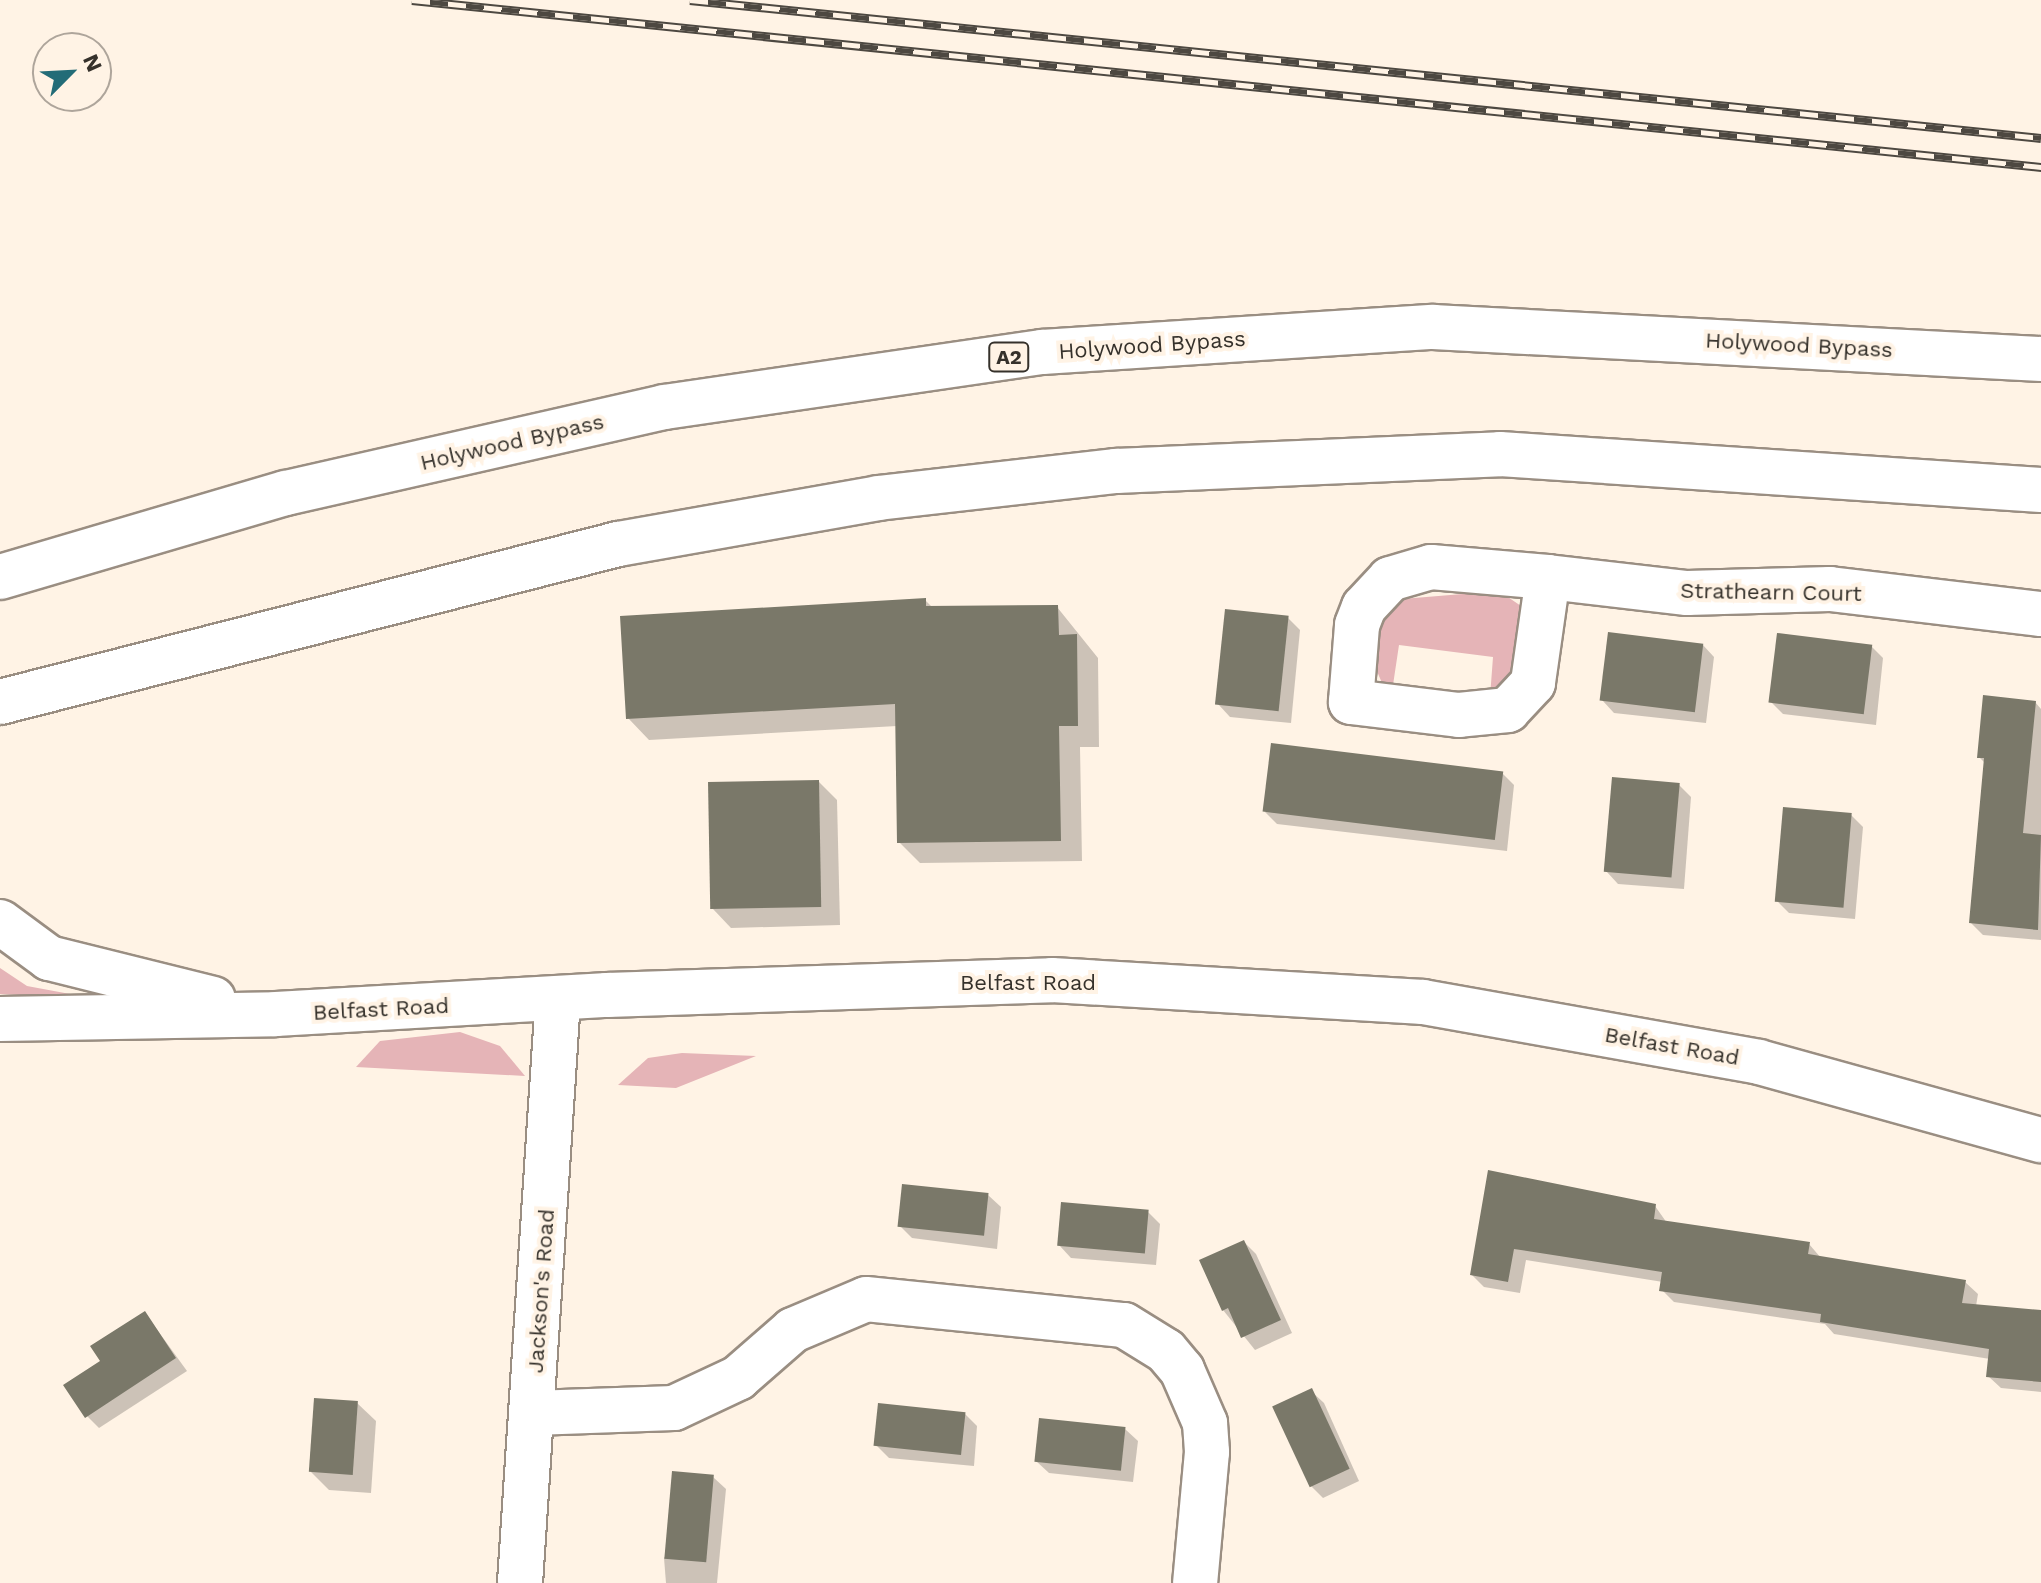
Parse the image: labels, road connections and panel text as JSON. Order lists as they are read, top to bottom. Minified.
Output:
{"streets":{"main road":["Holywood Bypass","A2","Strathearn Court","Belfast Road","Jackson's Road"]},"crossings":[["Belfast Road","Jackson's Road"]],"north":"top right"}
